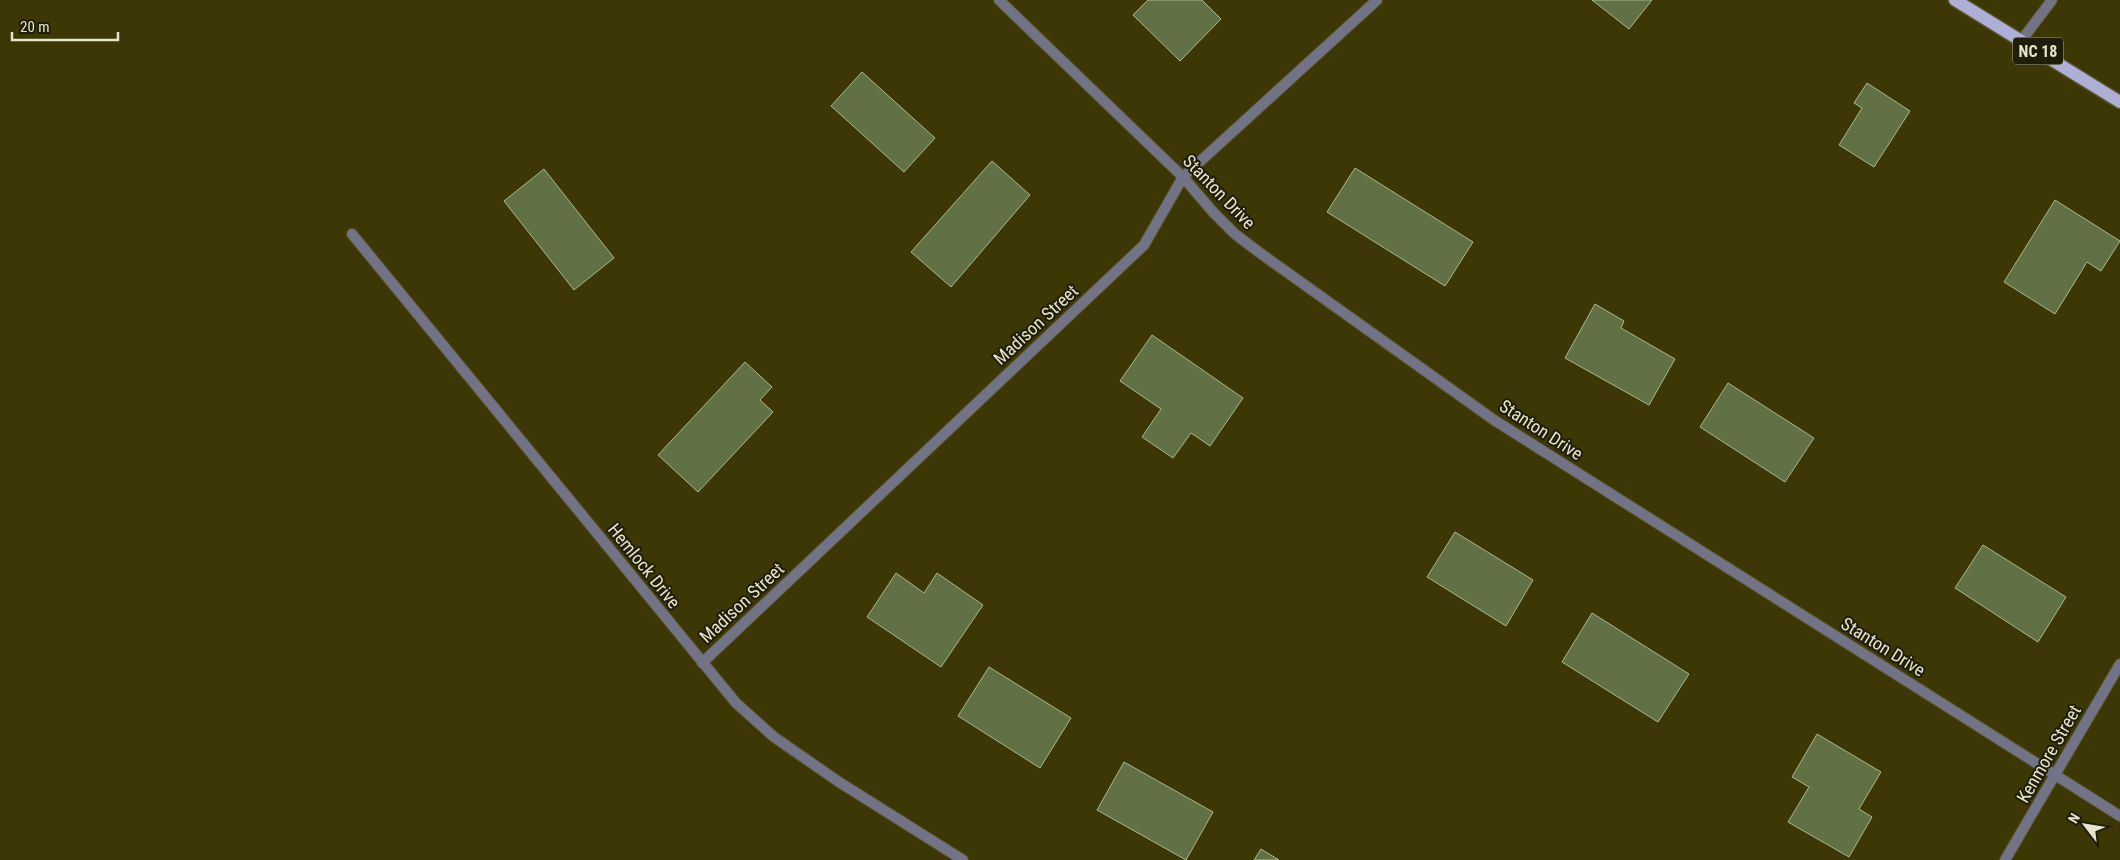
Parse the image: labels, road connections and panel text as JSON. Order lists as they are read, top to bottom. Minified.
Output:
{"streets":{"main road":["NC 18"],"street":["Stanton Drive","Madison Street","Hemlock Drive","Kenmore Street"]},"crossings":[["Stanton Drive","Madison Street"],["Stanton Drive","Kenmore Street"],["Madison Street","Hemlock Drive"]],"scale_bar":"20 m","north":"top left"}
